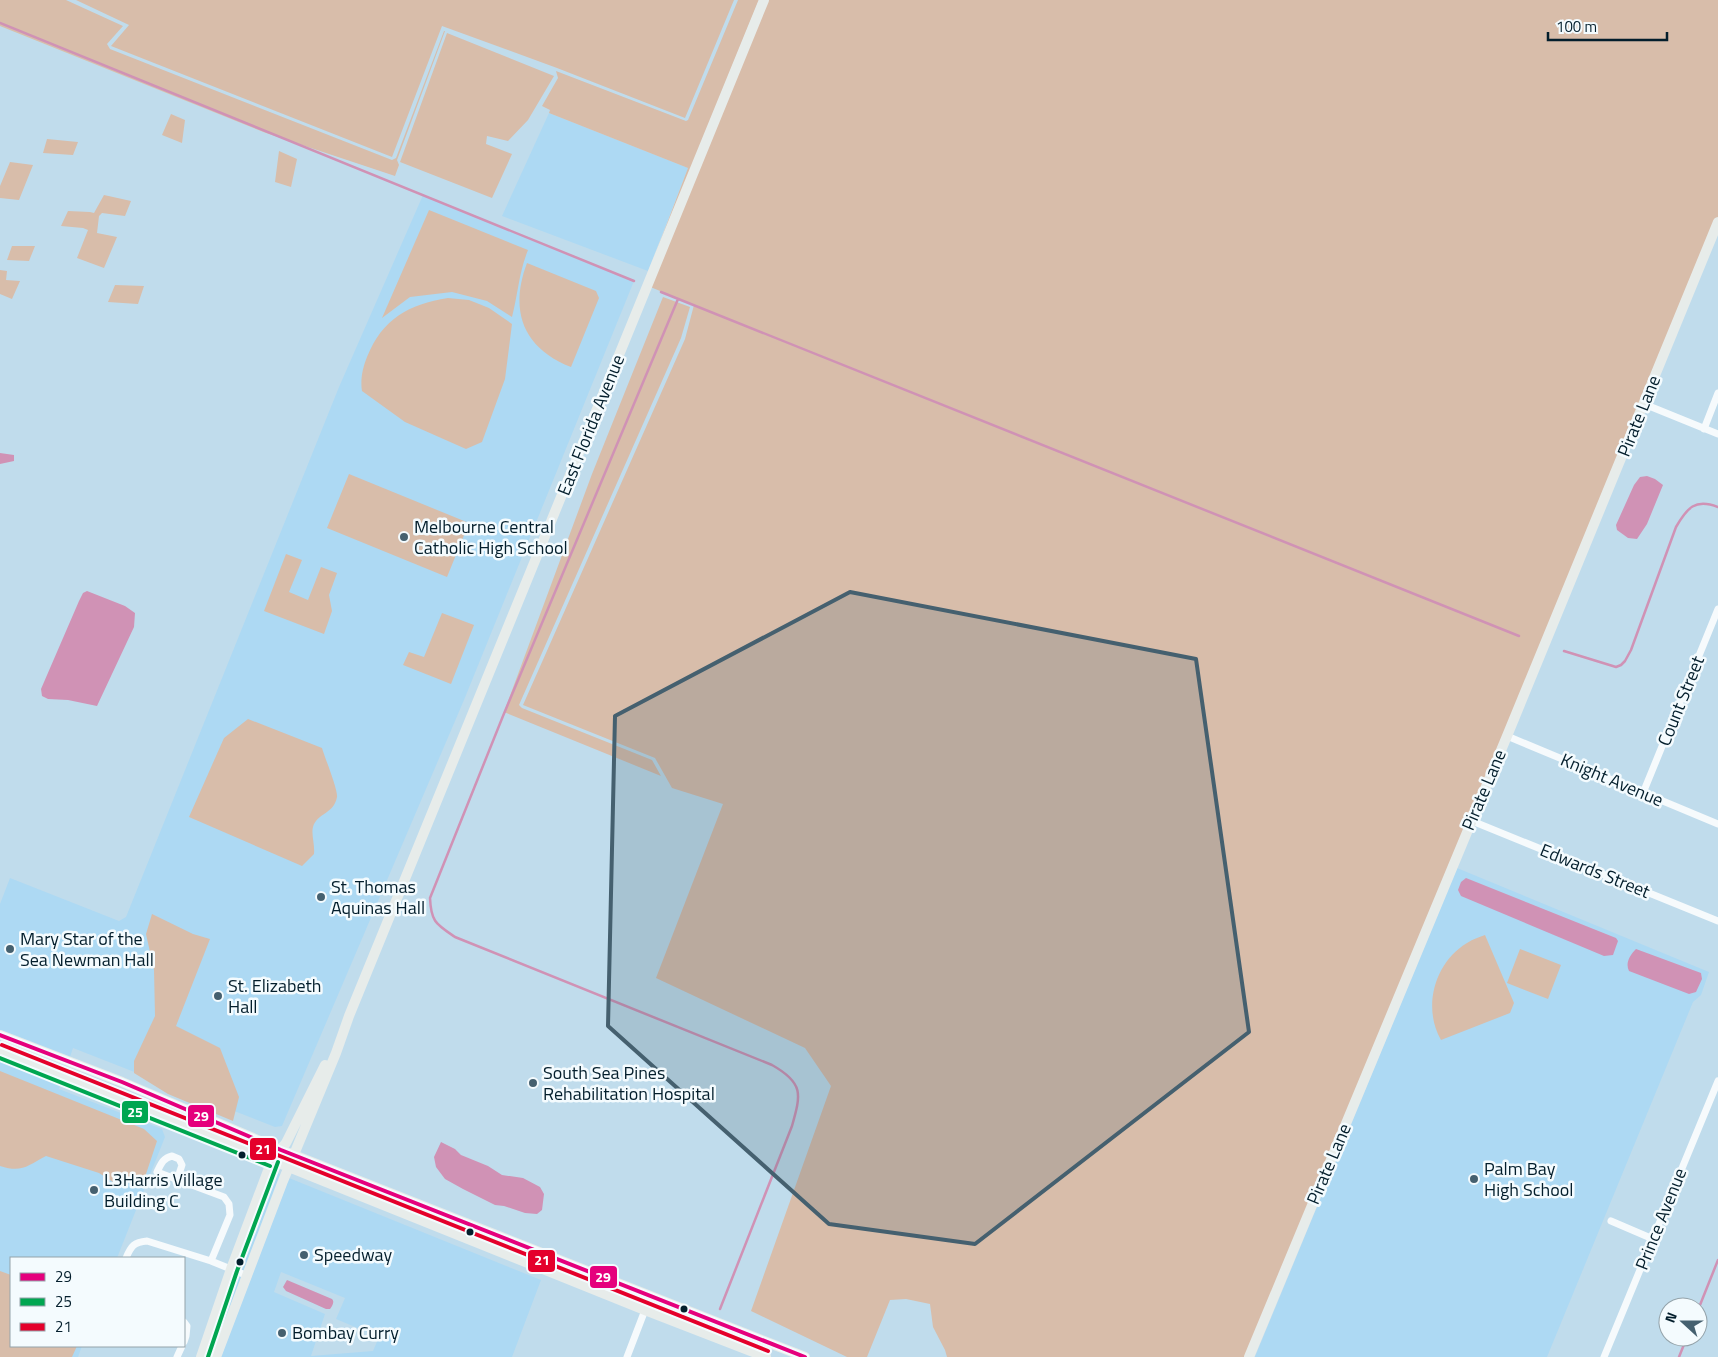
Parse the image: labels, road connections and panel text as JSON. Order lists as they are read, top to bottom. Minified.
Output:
{"streets":{"street":["Pirate Lane","East Florida Avenue","Count Street","Knight Avenue","Edwards Street","Prince Avenue"]},"crossings":[["Pirate Lane","Knight Avenue"],["Pirate Lane","Edwards Street"],["Count Street","Knight Avenue"]],"places":["Melbourne Central Catholic High School","St. Thomas Aquinas Hall","Mary Star of the Sea Newman Hall","St. Elizabeth Hall","South Sea Pines Rehabilitation Hospital","Palm Bay High School","L3Harris Village Building C","Speedway","Bombay Curry"],"lines":["transit line 29","transit line 21","transit line 25"],"legend":["29","25","21"],"scale_bar":"100 m","north":"left"}
